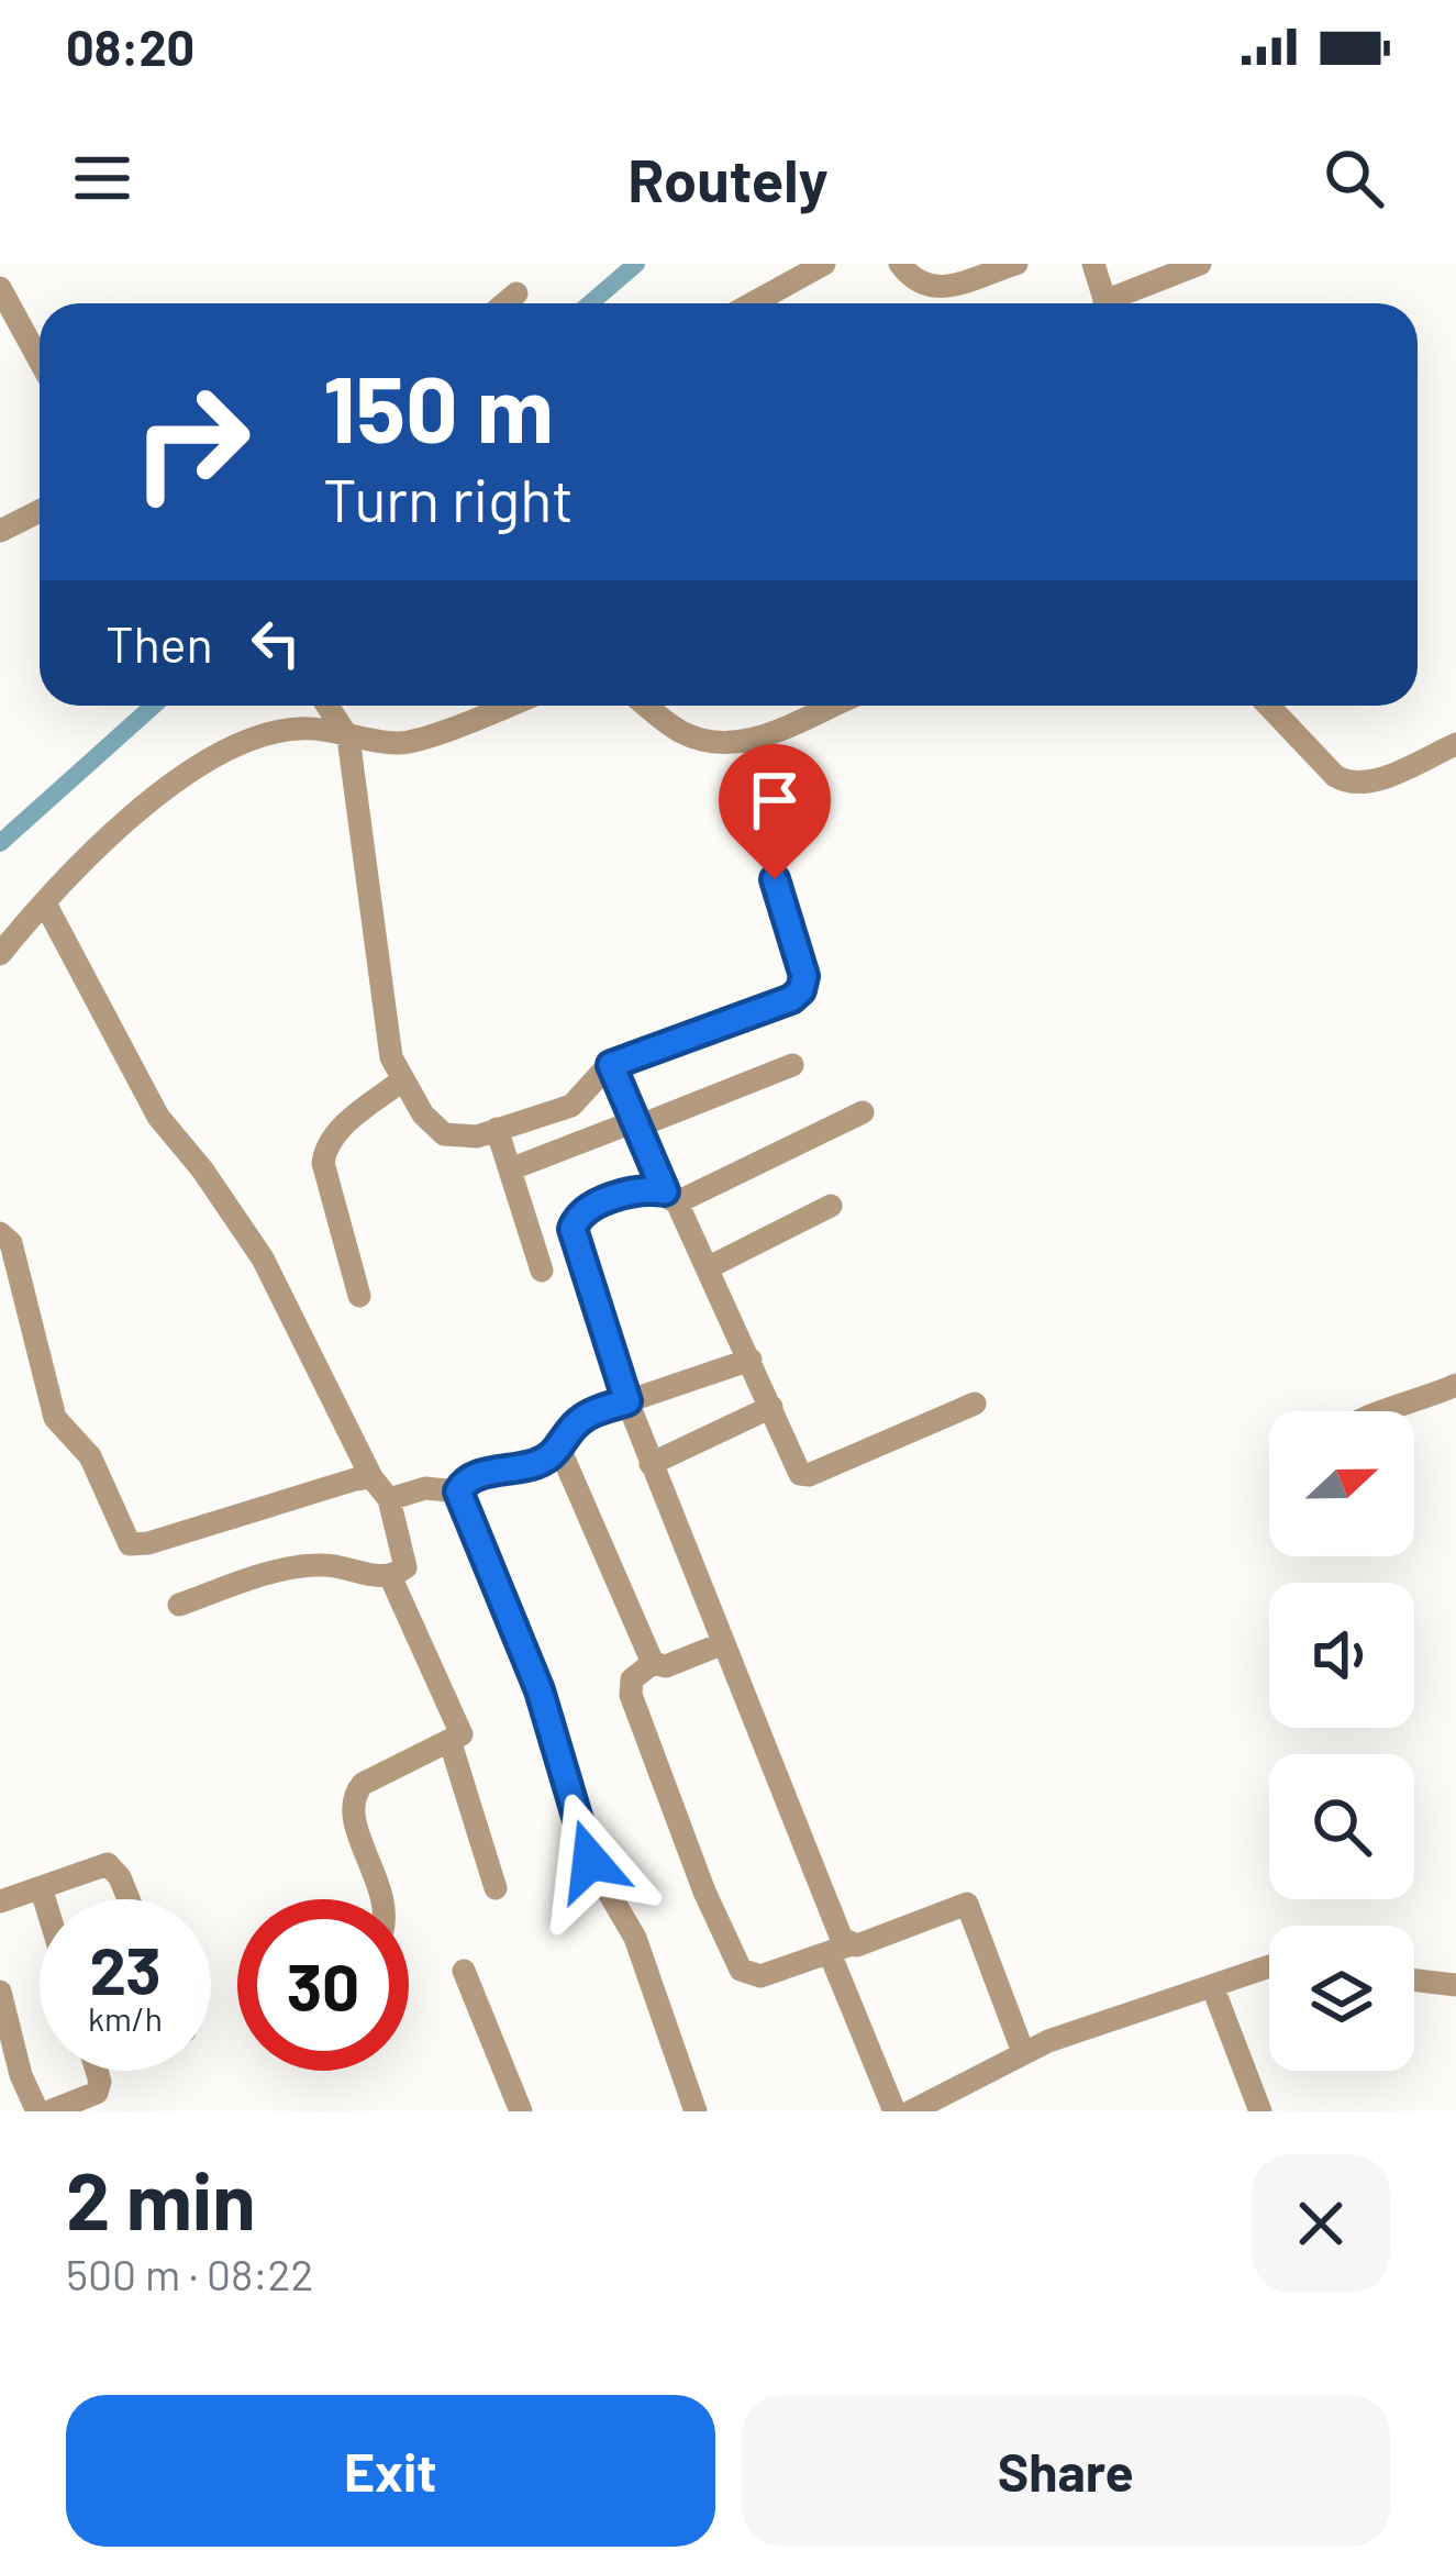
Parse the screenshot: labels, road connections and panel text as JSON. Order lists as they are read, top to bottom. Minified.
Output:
{"north":"right","page":{"status":"08:20","header":"Routely","turn":["150 m","Turn right"],"then":"Then","speed":"23 km/h","limit":"30","heading":["2 min","500 m · 08:22"],"buttons":["Exit","Share"]}}
